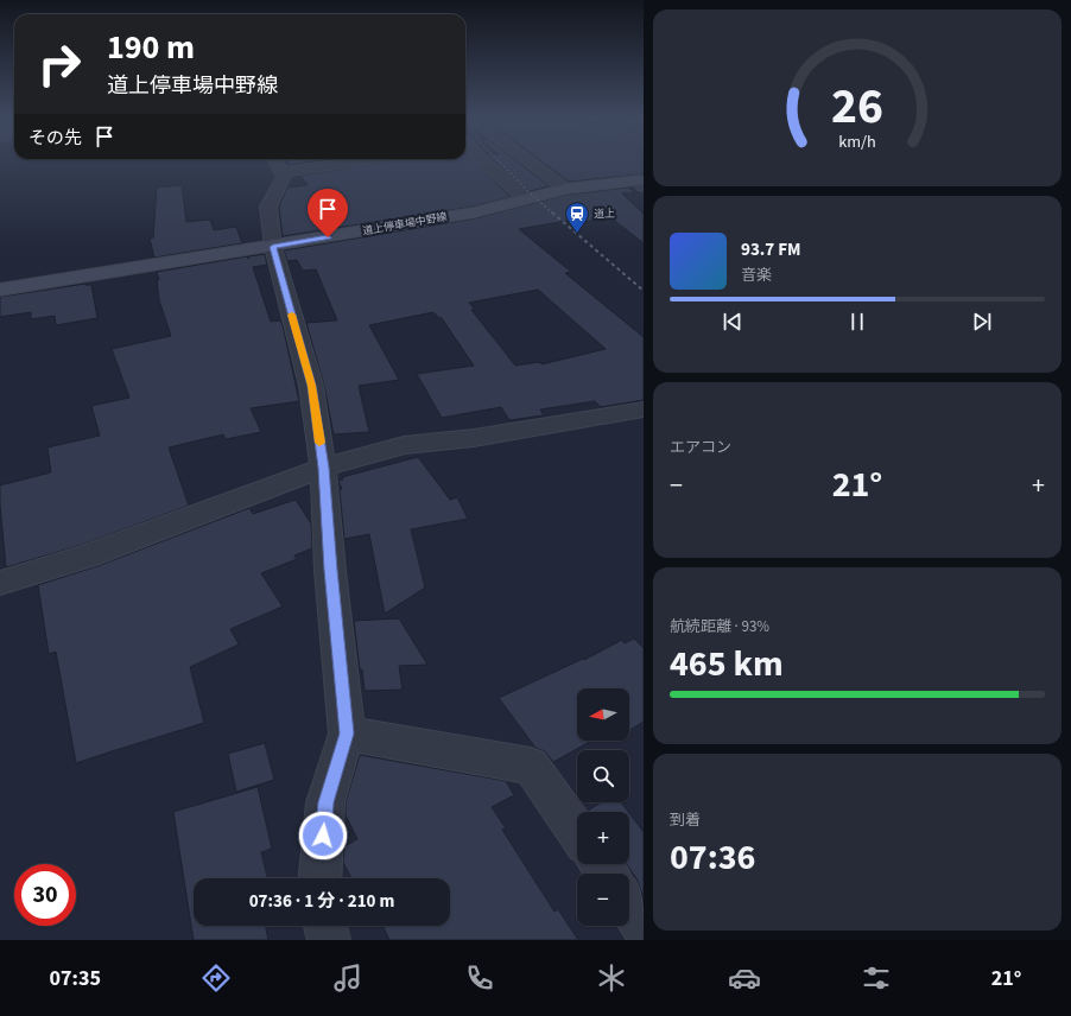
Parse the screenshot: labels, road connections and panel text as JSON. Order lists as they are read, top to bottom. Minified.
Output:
{"streets":{"main road":["道上停車場中野線"]},"places":{"station":["道上"]},"north":"left","page":{"turn":["190 m","道上停車場中野線"],"then":"その先","song":["93.7 FM","音楽"],"tile":["エアコン",["航続距離 · 93%","465 km"],["到着","07:36"]],"heat":["−","21°","+"],"map_buttons":["+","−"],"limit":"30","trip":"07:36 · 1 分 · 210 m","tabs":["07:35","21°"],"gauge":["26","km/h"]}}
